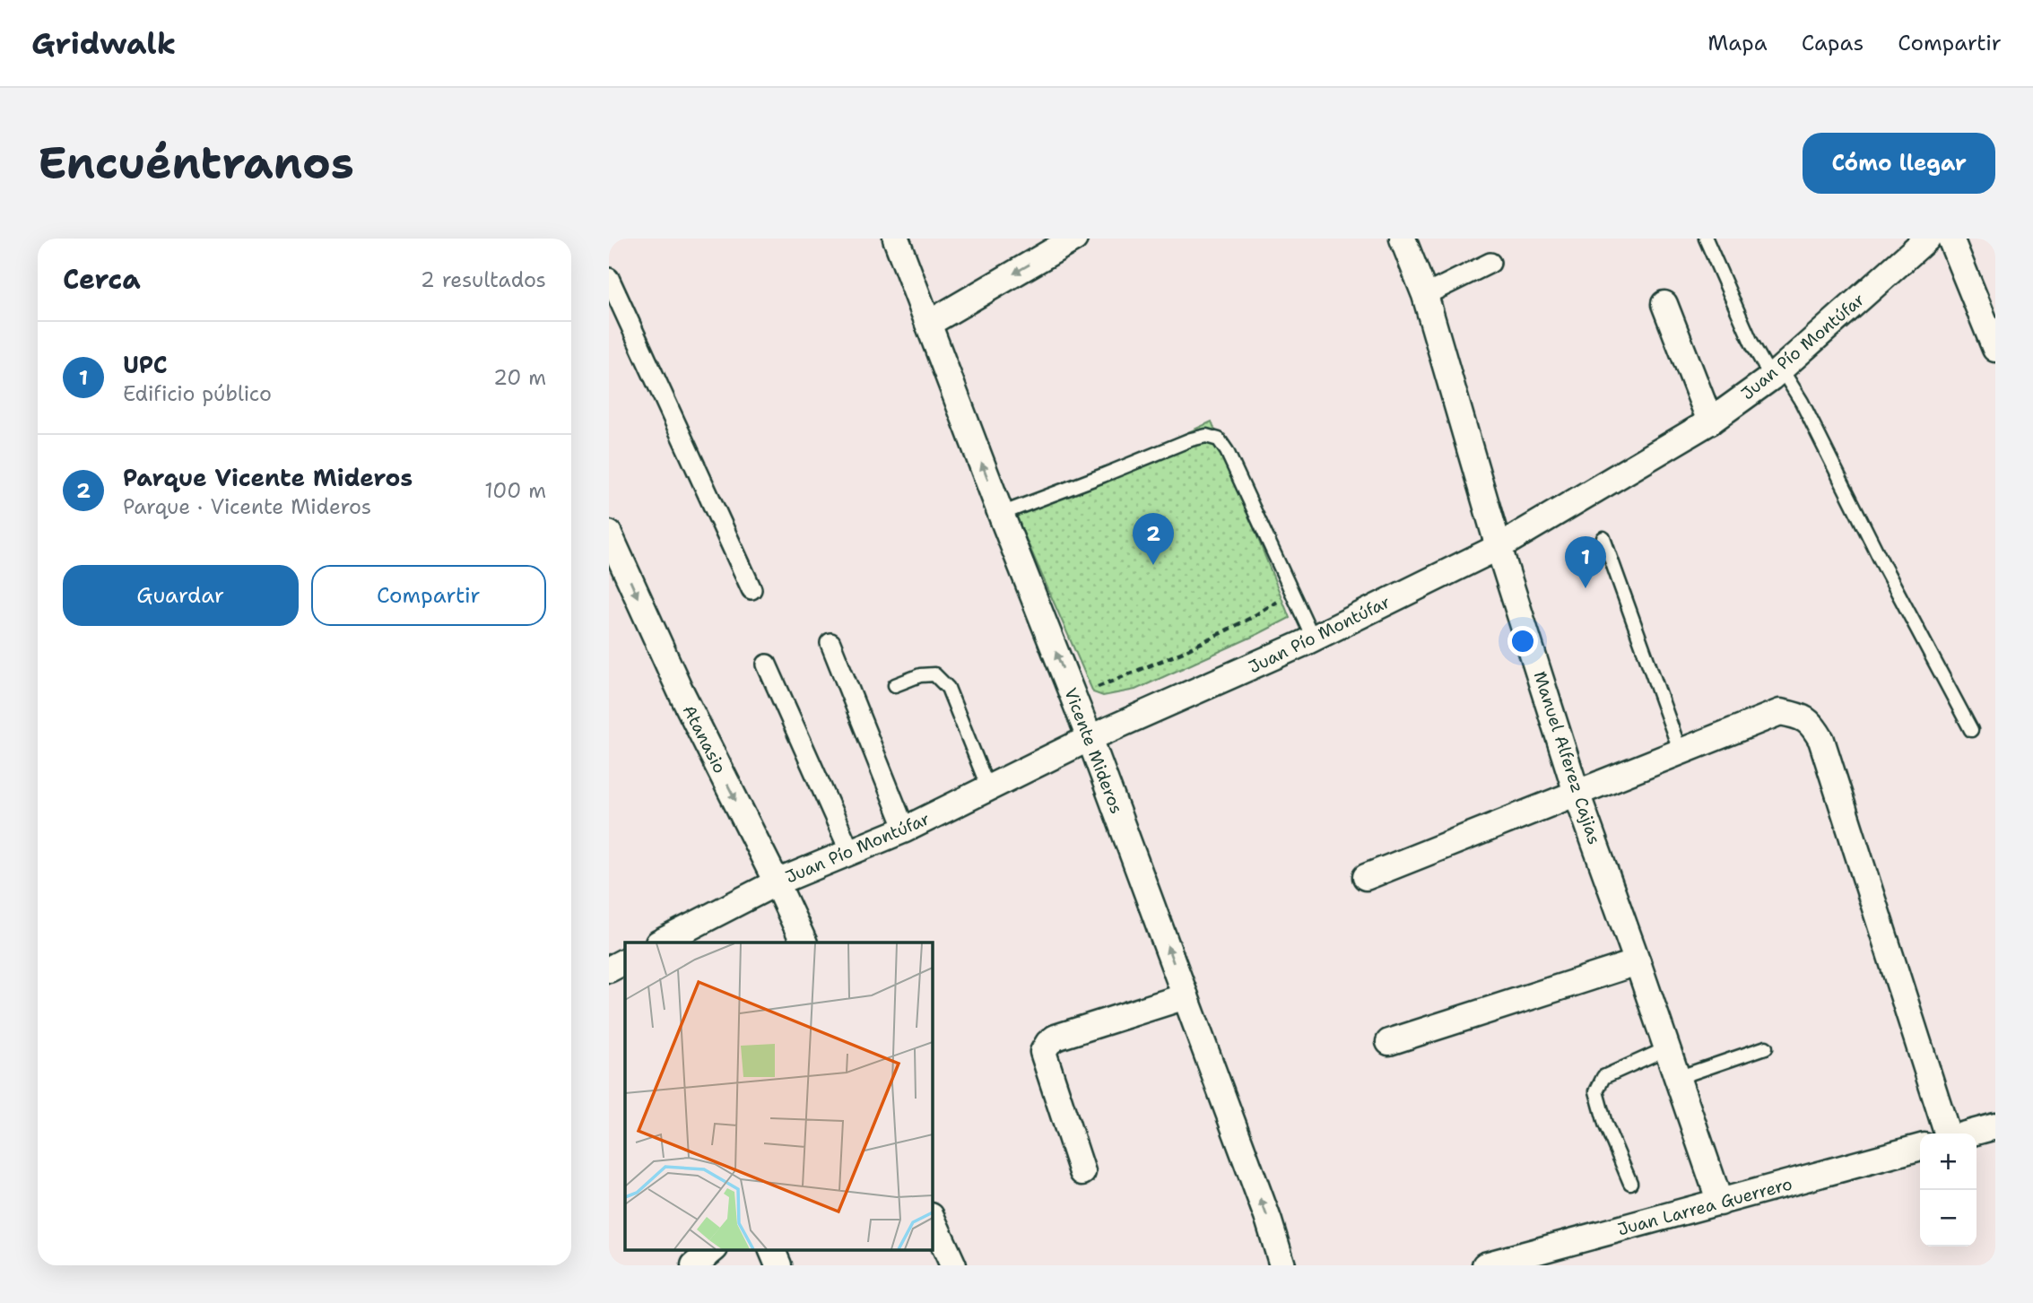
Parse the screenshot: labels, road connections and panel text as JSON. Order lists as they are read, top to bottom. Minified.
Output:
{"streets":{"street":["Juan Pío Montúfar","Atanasio","Vicente Mideros","Manuel Alferez Cajias","Juan Larrea Guerrero"]},"crossings":[["Juan Pío Montúfar","Atanasio"],["Juan Pío Montúfar","Vicente Mideros"],["Juan Pío Montúfar","Manuel Alferez Cajias"],["Manuel Alferez Cajias","Juan Larrea Guerrero"]],"one_way":["Vicente Mideros"],"page":{"header":"Gridwalk","nav":["Mapa","Capas","Compartir"],"buttons":["Cómo llegar",["Guardar","Compartir"]],"title":"Encuéntranos","heading":["Cerca","2 resultados"],"list":[{"mark":"1","name":"UPC","note":"Edificio público","value":"20 m"},{"mark":"2","name":"Parque Vicente Mideros","note":"Parque · Vicente Mideros","value":"100 m"}],"pins":["2","1"],"map_buttons":["+","−"]}}
